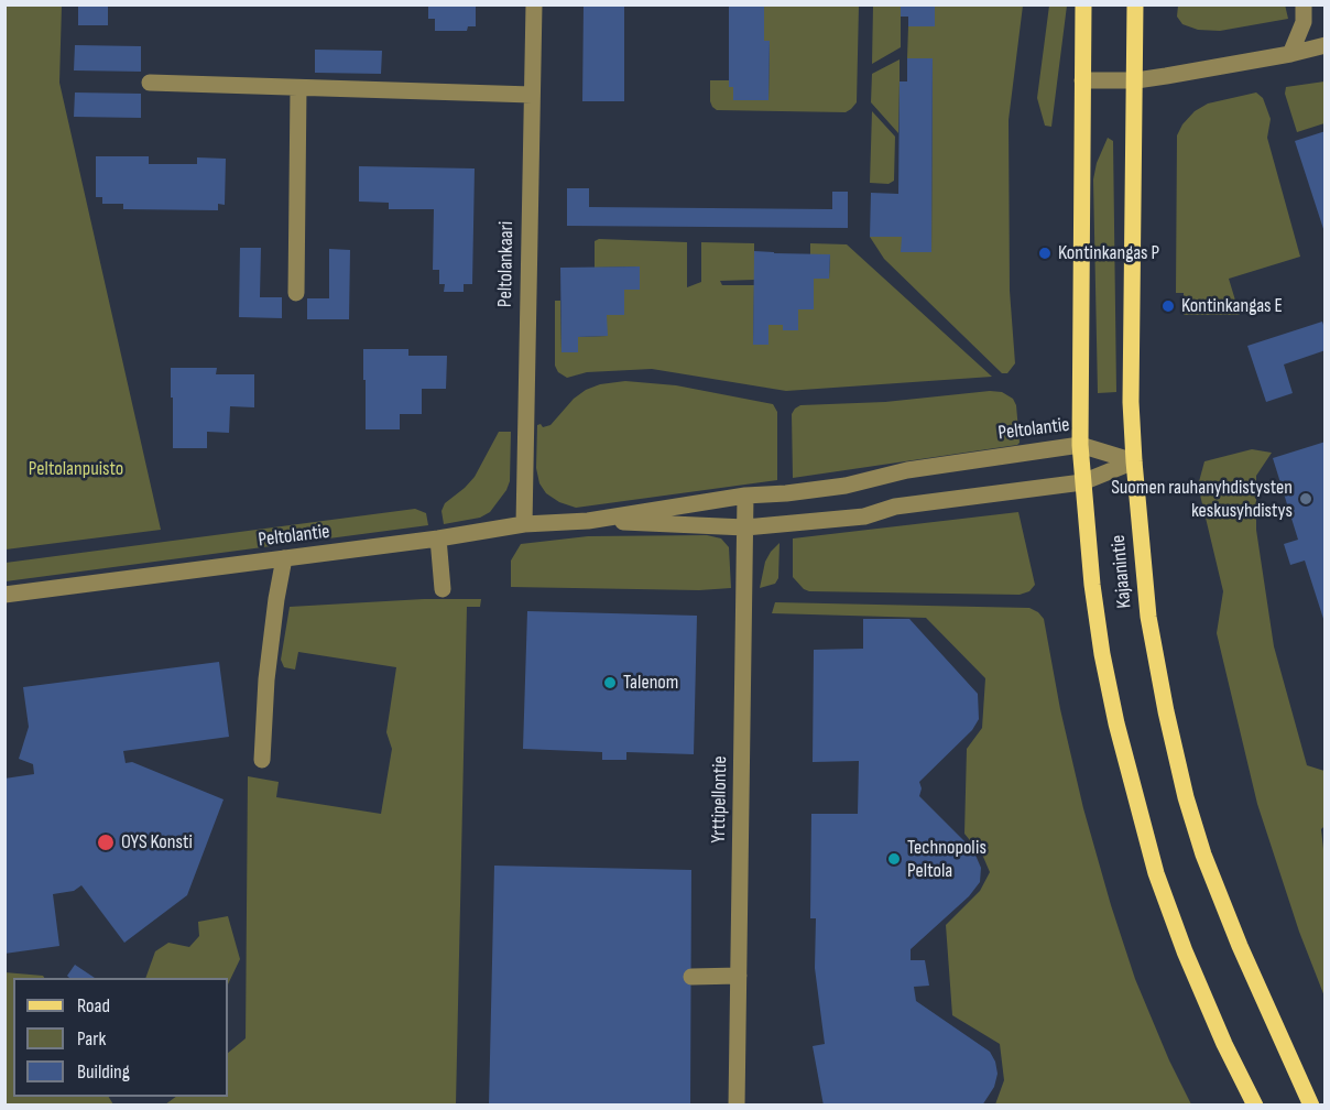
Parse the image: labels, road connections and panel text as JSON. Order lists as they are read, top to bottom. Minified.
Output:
{"streets":{"main road":["Kajaanintie"],"street":["Peltolankaari","Peltolantie","Yrttipellontie"]},"crossings":[["Peltolankaari","Peltolantie"],["Peltolantie","Kajaanintie"],["Peltolantie","Yrttipellontie"]],"parks":["Peltolanpuisto"],"places":["Kontinkangas P","Kontinkangas E","Suomen rauhanyhdistysten keskusyhdistys","Talenom","OYS Konsti","Technopolis Peltola"],"legend":["Road","Park","Building"]}
